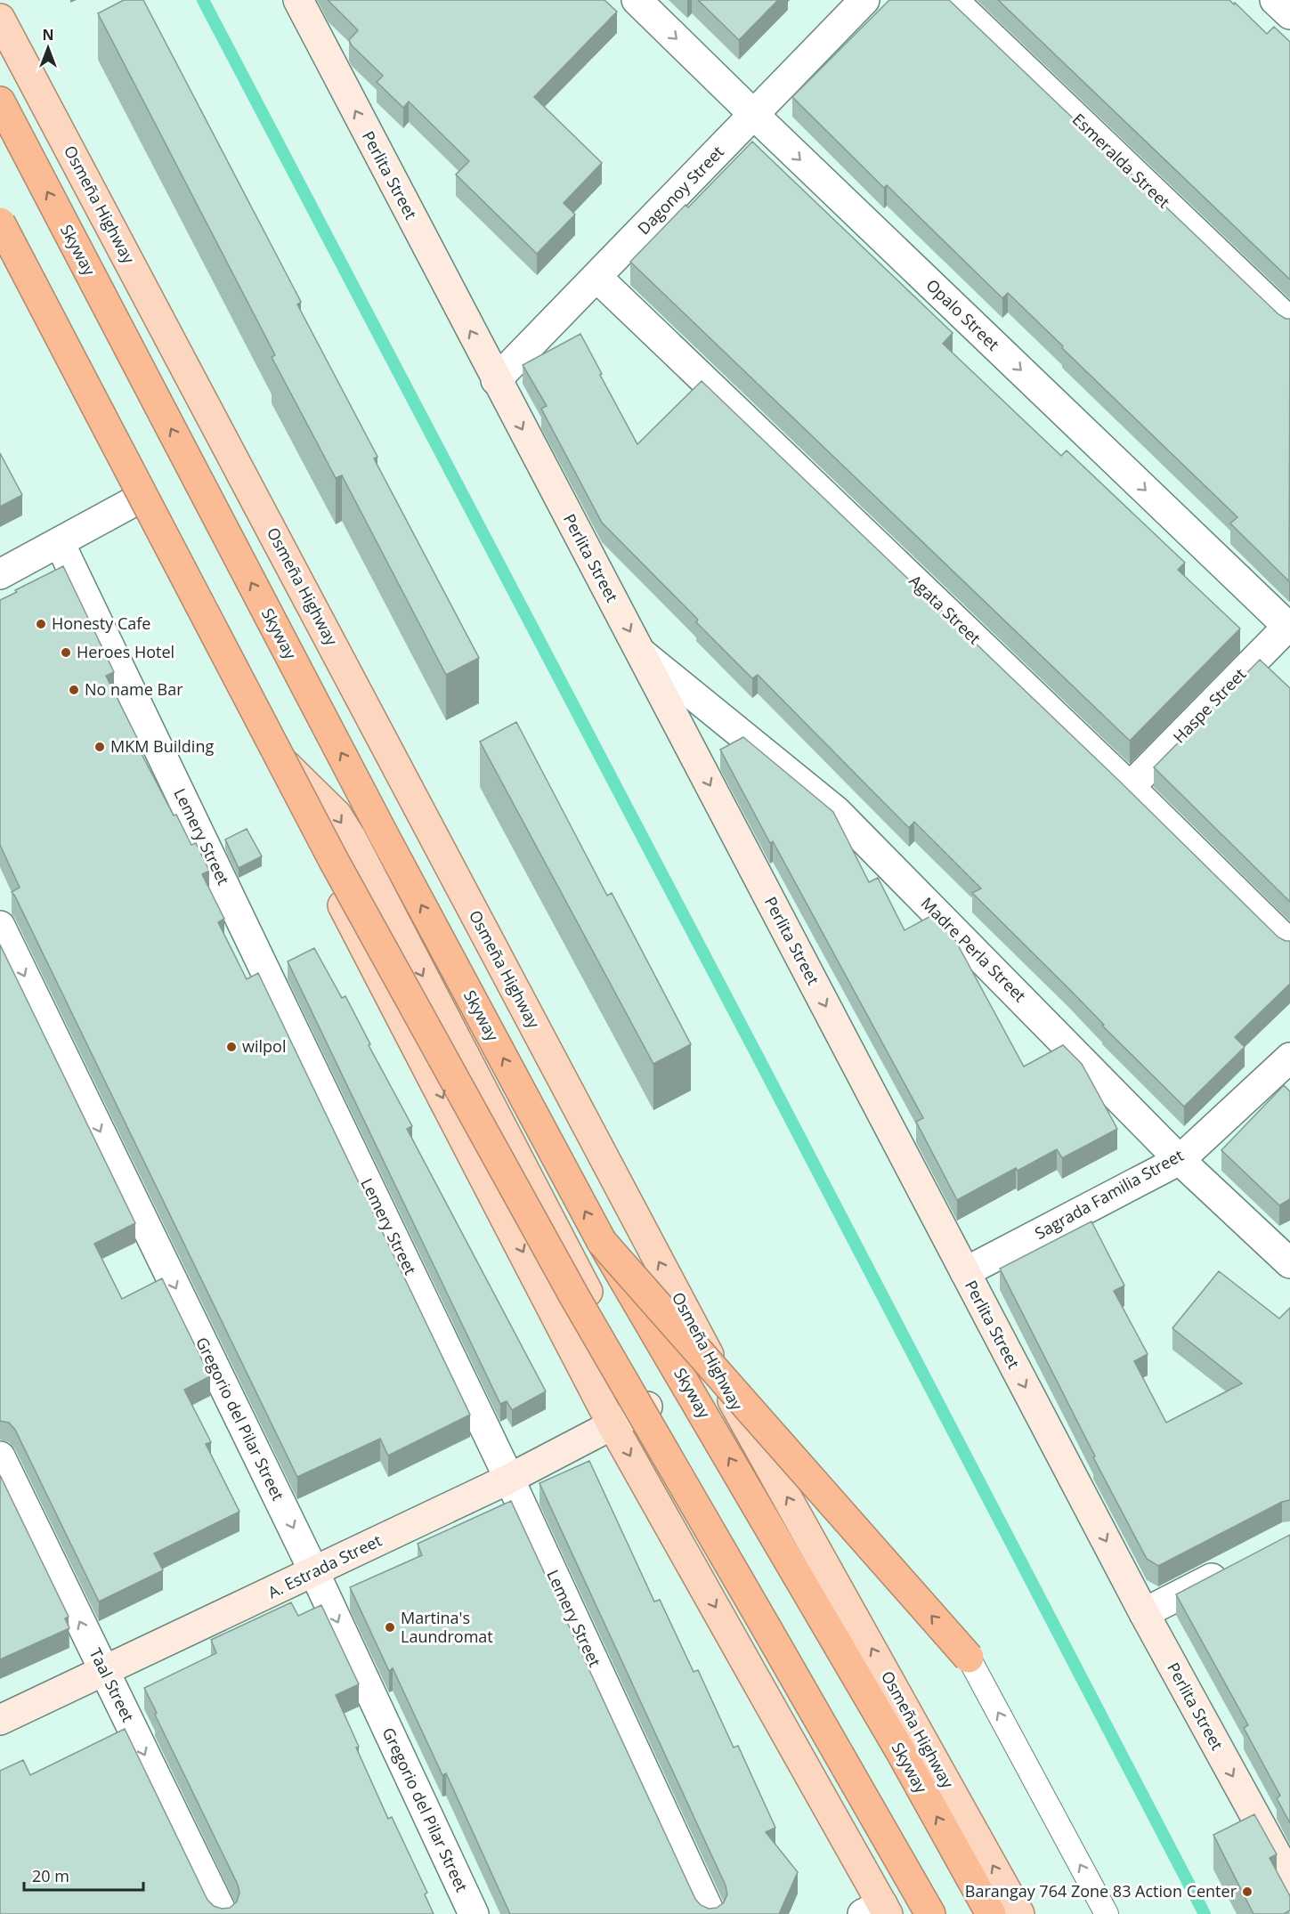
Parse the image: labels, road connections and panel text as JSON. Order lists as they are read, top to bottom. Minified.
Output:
{"streets":{"highway":["Skyway"],"main road":["Osmeña Highway"],"street":["Esmeralda Street","Perlita Street","Dagonoy Street","Opalo Street","Agata Street","Haspe Street","Lemery Street","Madre Perla Street","Sagrada Familia Street","Gregorio del Pilar Street","A. Estrada Street","Taal Street"]},"crossings":[["Perlita Street","Dagonoy Street"],["Perlita Street","Madre Perla Street"],["Perlita Street","Sagrada Familia Street"],["Dagonoy Street","Opalo Street"],["Dagonoy Street","Agata Street"],["Opalo Street","Haspe Street"],["Agata Street","Haspe Street"],["Lemery Street","A. Estrada Street"],["Madre Perla Street","Sagrada Familia Street"],["Gregorio del Pilar Street","A. Estrada Street"],["A. Estrada Street","Taal Street"]],"one_way":["Opalo Street","Gregorio del Pilar Street"],"places":["Honesty Cafe","Heroes Hotel","No name Bar","MKM Building","wilpol","Martina's Laundromat","Barangay 764 Zone 83 Action Center"],"scale_bar":"20 m","north":"top"}
